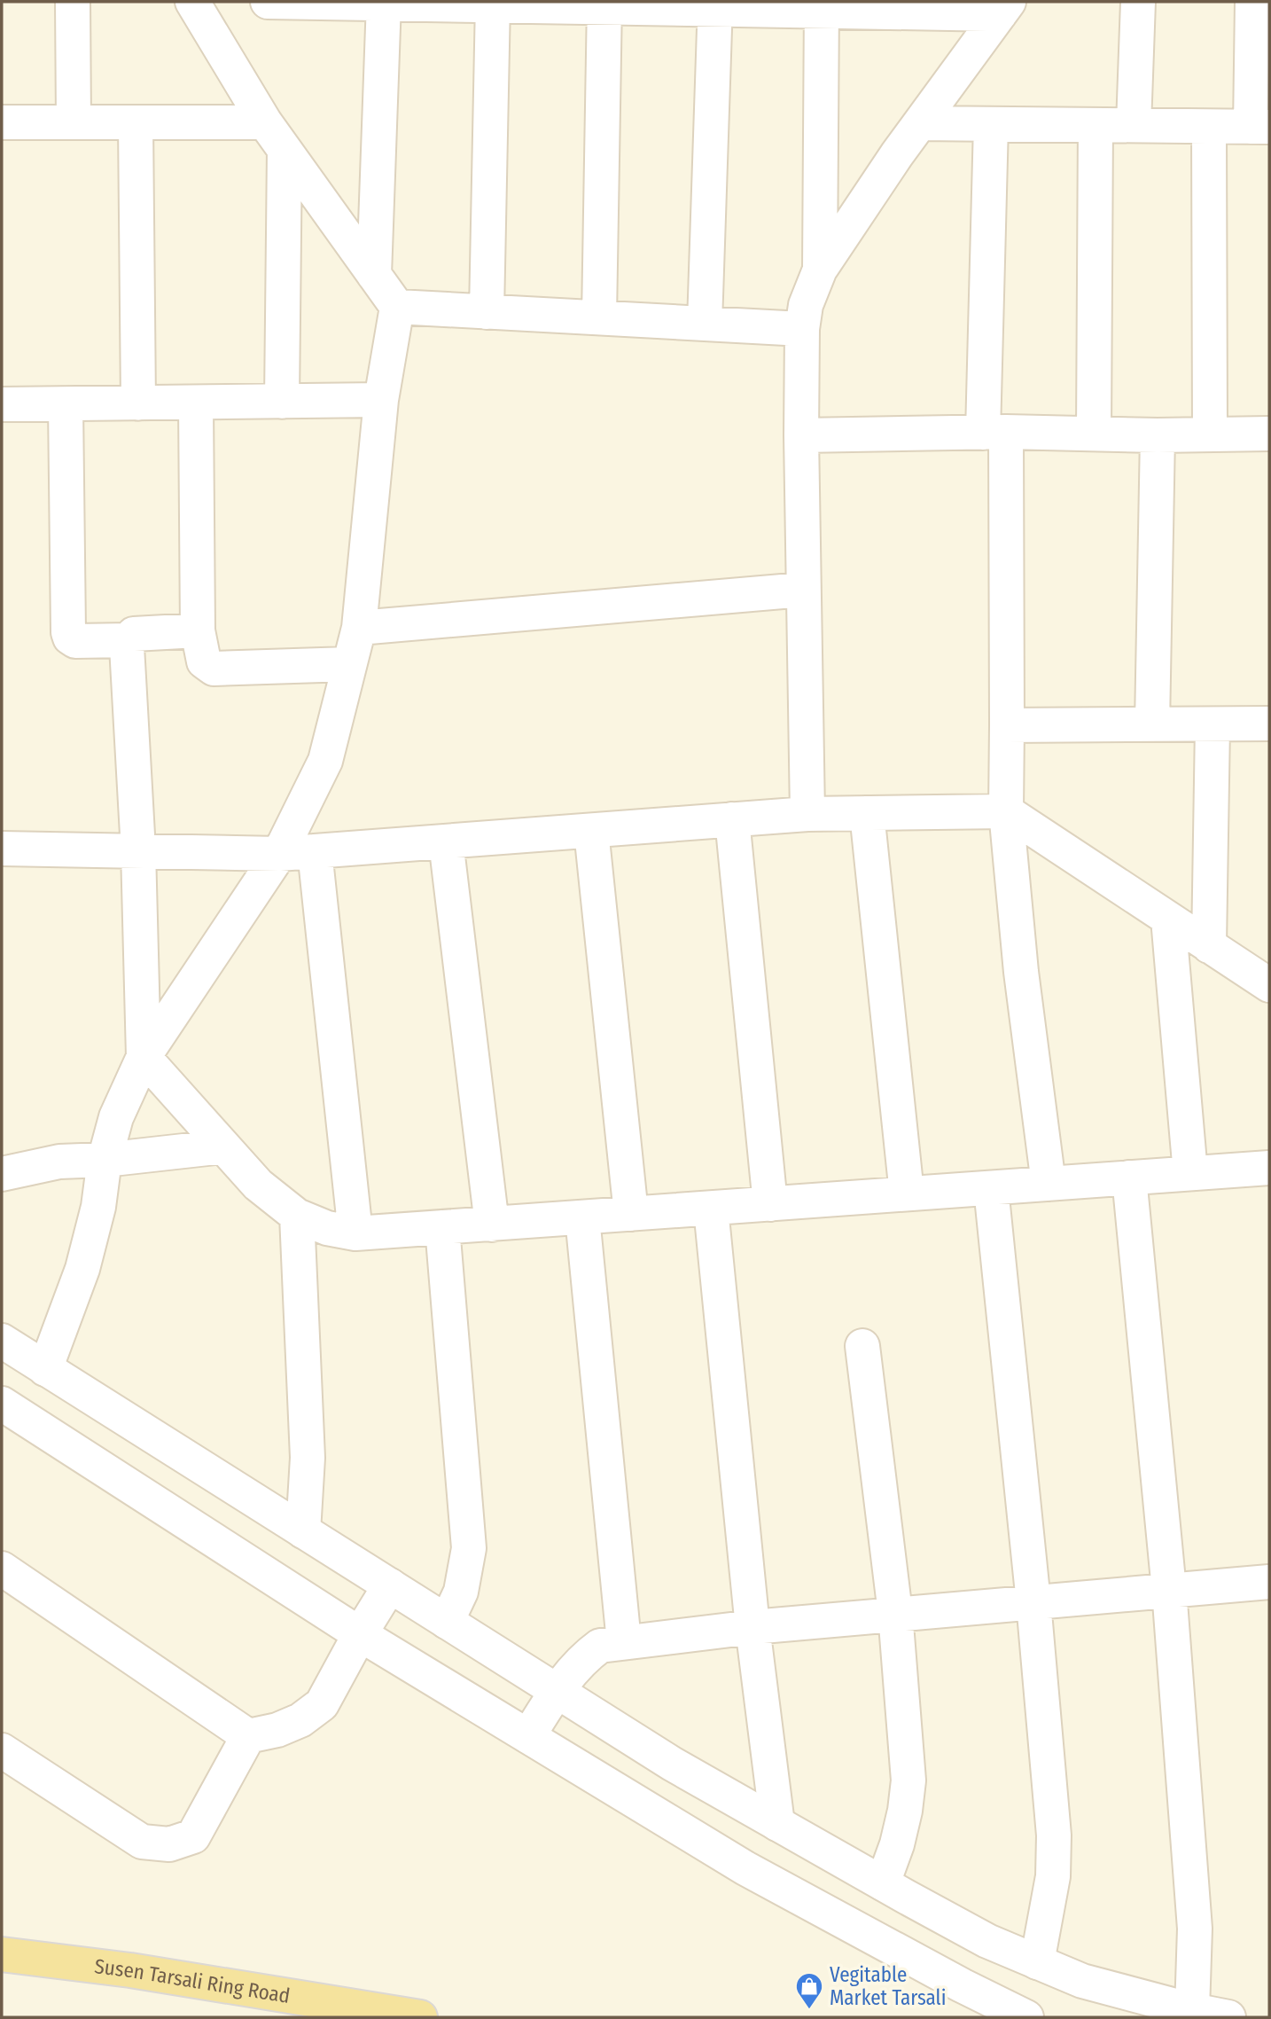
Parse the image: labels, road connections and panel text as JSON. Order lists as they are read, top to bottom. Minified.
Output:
{"streets":{"main road":["Susen Tarsali Ring Road"]},"places":{"shop":["Vegitable Market Tarsali"]}}
